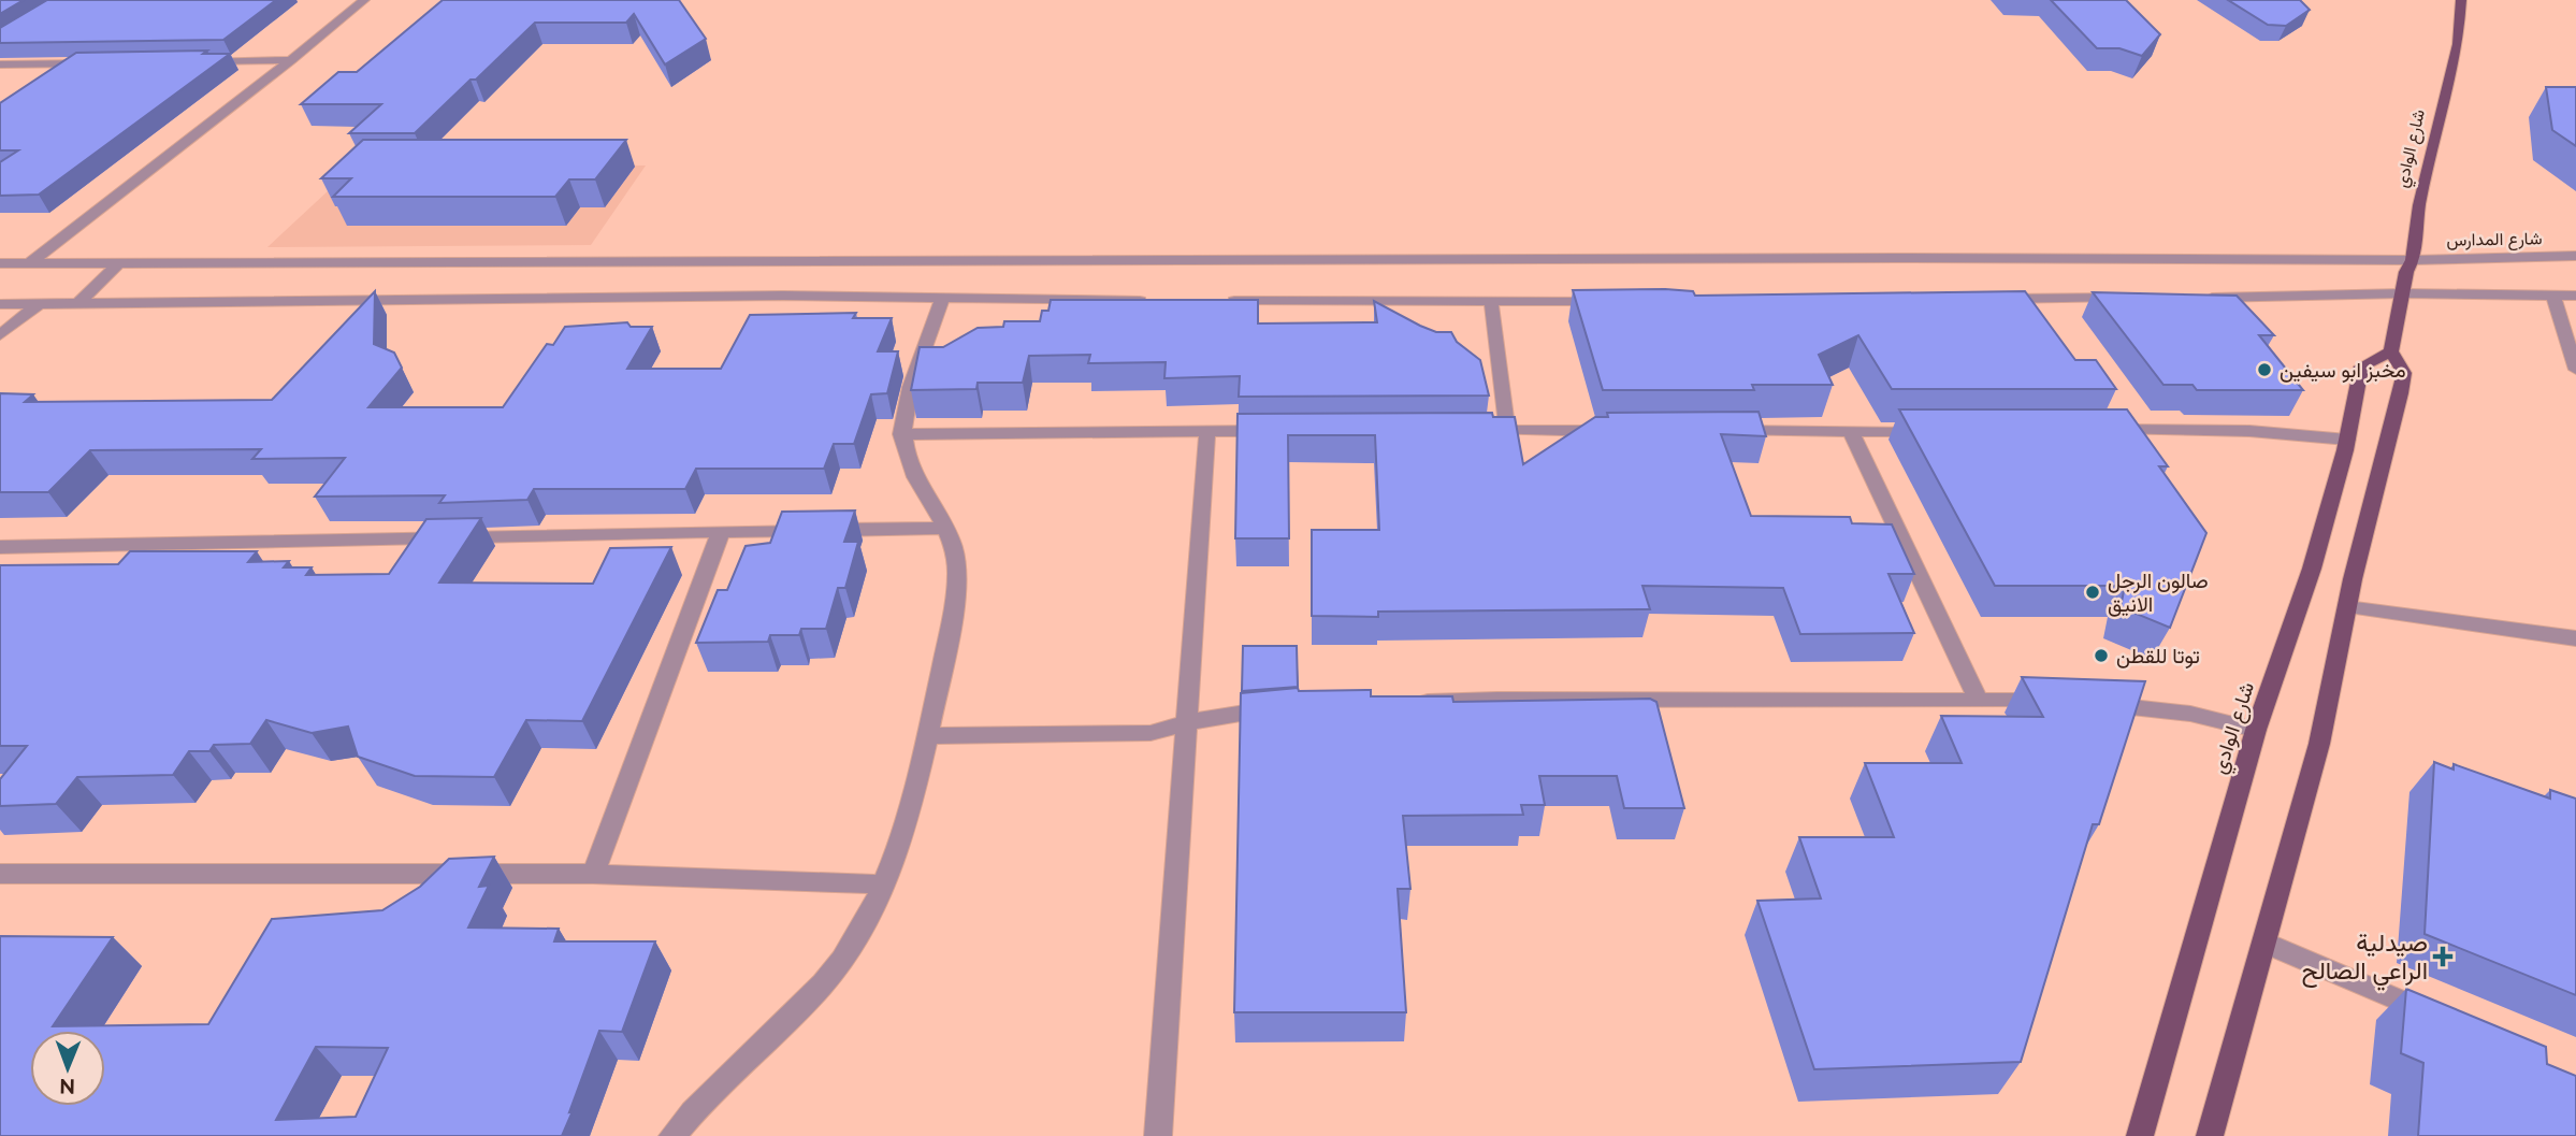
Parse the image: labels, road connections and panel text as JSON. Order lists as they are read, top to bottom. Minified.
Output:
{"streets":{"main road":["شارع الوادي"],"street":["شارع المدارس"]},"crossings":[["شارع الوادي","شارع المدارس"]],"places":{"other":["مخبز ابو سيفين","صالون الرجل الانيق","توتا للقطن"],"health":["صيدلية الراعي الصالح"]},"north":"bottom"}
